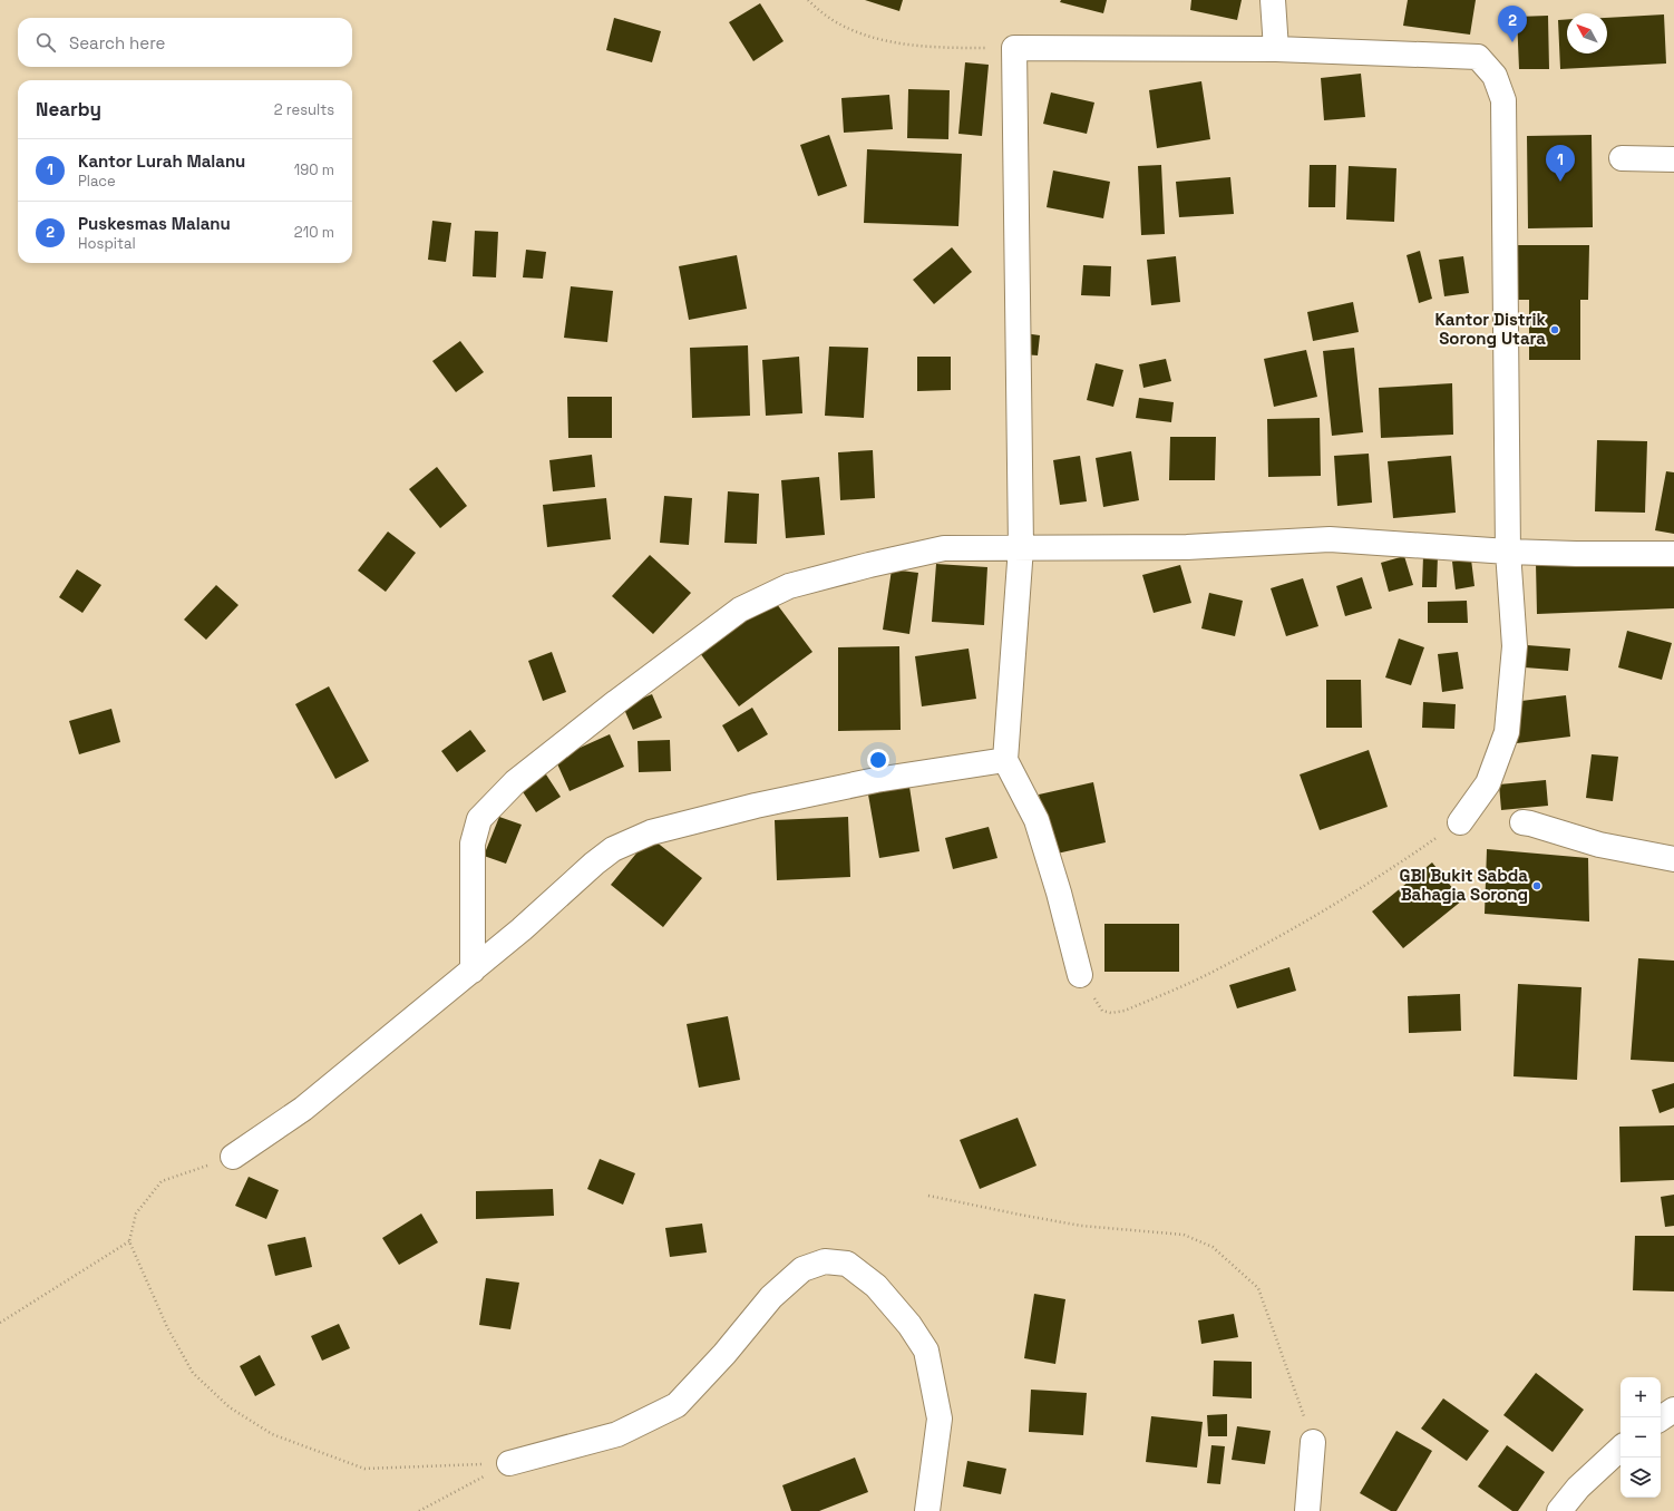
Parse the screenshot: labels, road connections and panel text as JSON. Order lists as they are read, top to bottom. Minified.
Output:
{"places":["Kantor Distrik Sorong Utara","GBI Bukit Sabda Bahagia Sorong"],"north":"top left","page":{"pins":["2","1"],"search":"Search here","heading":["Nearby","2 results"],"list":[{"mark":"1","name":"Kantor Lurah Malanu","note":"Place","value":"190 m"},{"mark":"2","name":"Puskesmas Malanu","note":"Hospital","value":"210 m"}],"map_buttons":["+","−"]}}
